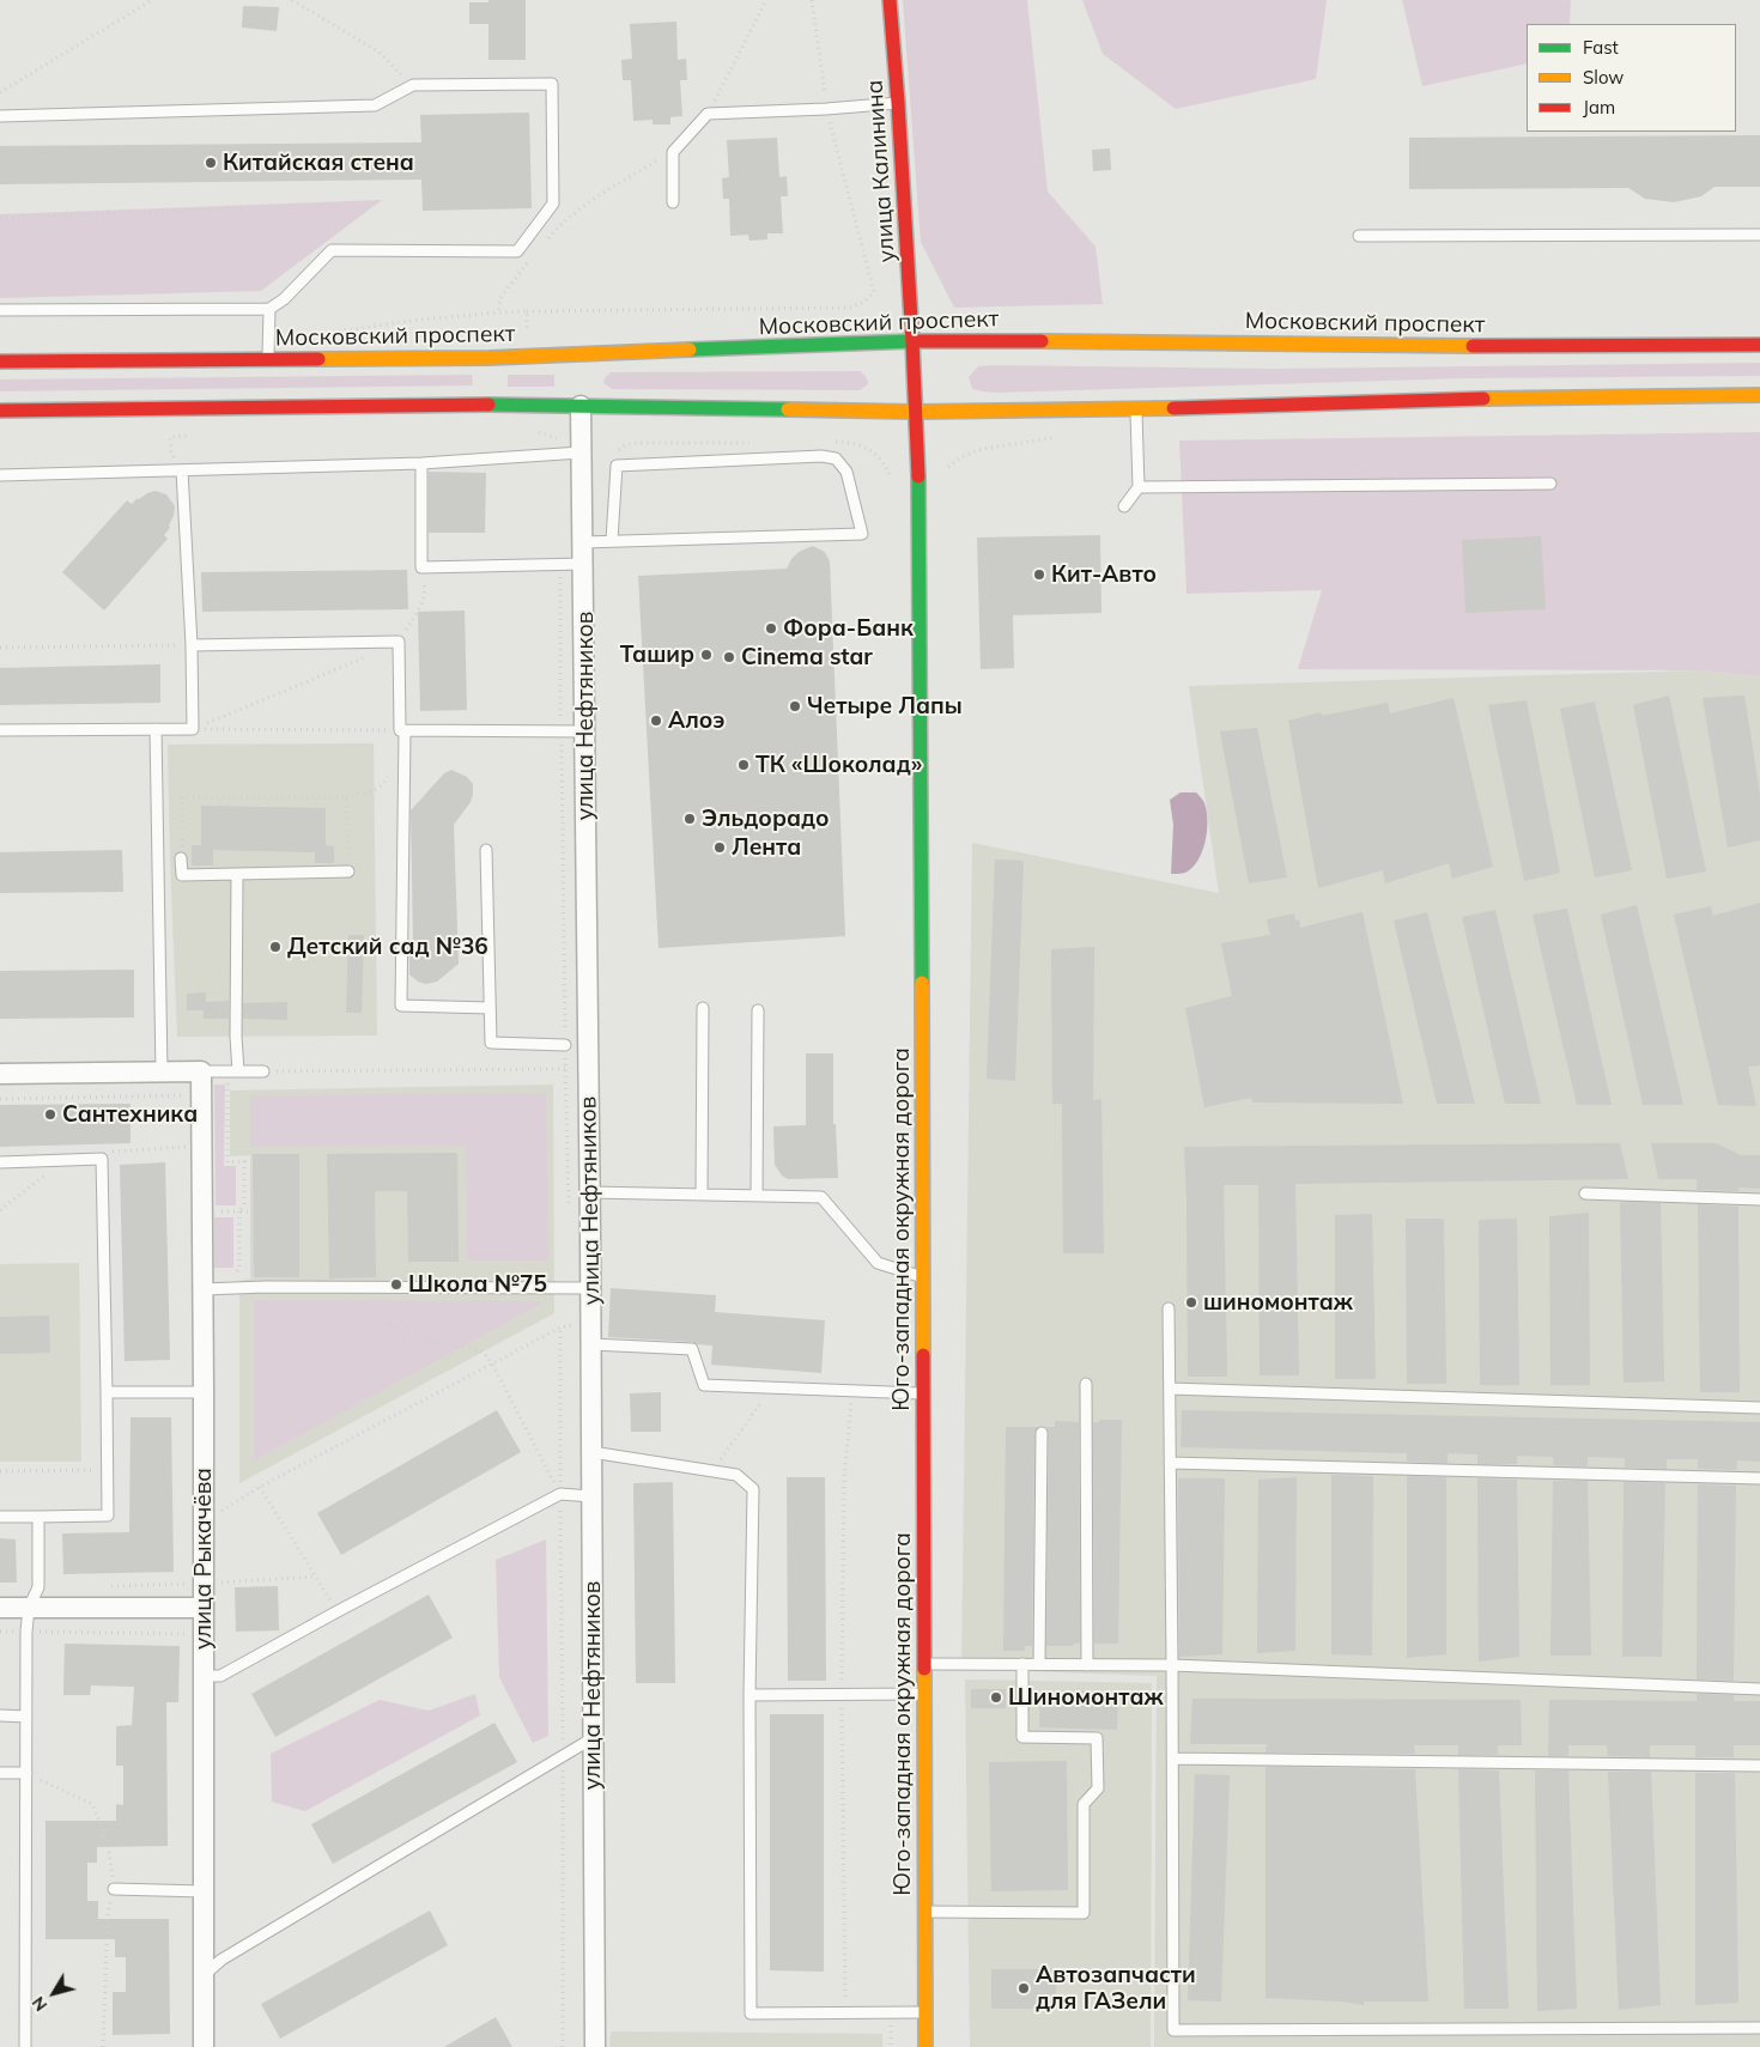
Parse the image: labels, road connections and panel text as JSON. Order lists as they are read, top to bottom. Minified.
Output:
{"streets":{"main road":["улица Калинина","Московский проспект","Юго-западная окружная дорога"],"street":["улица Нефтяников","улица Рыкачёва"]},"crossings":[["улица Калинина","Московский проспект"],["улица Калинина","Юго-западная окружная дорога"]],"places":["Китайская стена","Кит-Авто","Фора-Банк","Ташир","Cinema star","Четыре Лапы","Алоэ","ТК «Шоколад»","Эльдорадо","Лента","Детский сад №36","Сантехника","Школа №75","шиномонтаж","Шиномонтаж","Автозапчасти для ГАЗели"],"legend":["Fast","Slow","Jam"],"north":"bottom left"}
